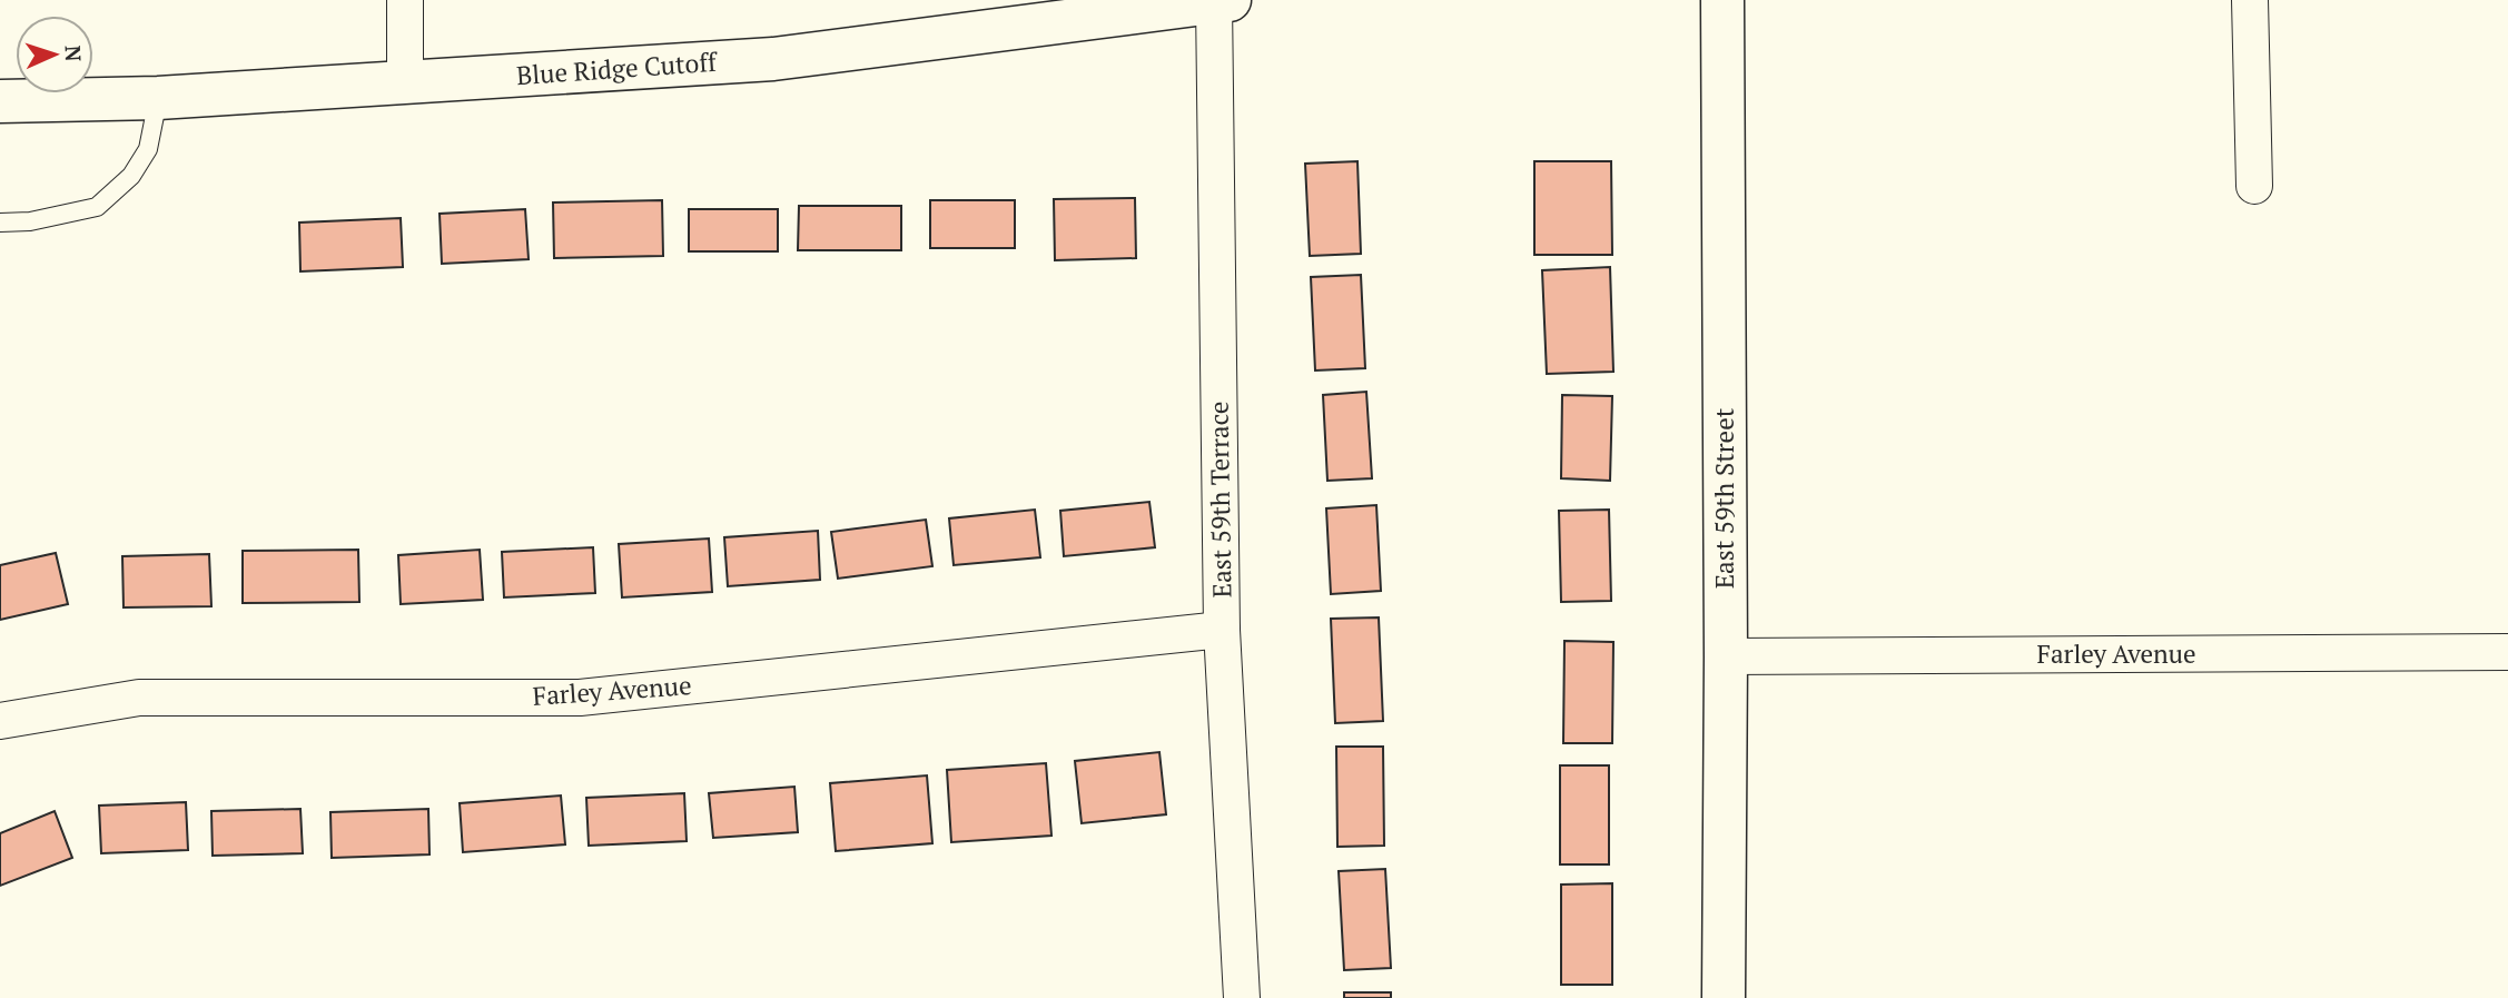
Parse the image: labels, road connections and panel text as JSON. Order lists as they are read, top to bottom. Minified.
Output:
{"streets":{"main road":["Blue Ridge Cutoff","East 59th Street"],"street":["East 59th Terrace","Farley Avenue"]},"crossings":[["Blue Ridge Cutoff","East 59th Terrace"],["East 59th Street","Farley Avenue"],["East 59th Terrace","Farley Avenue"]],"north":"right"}
